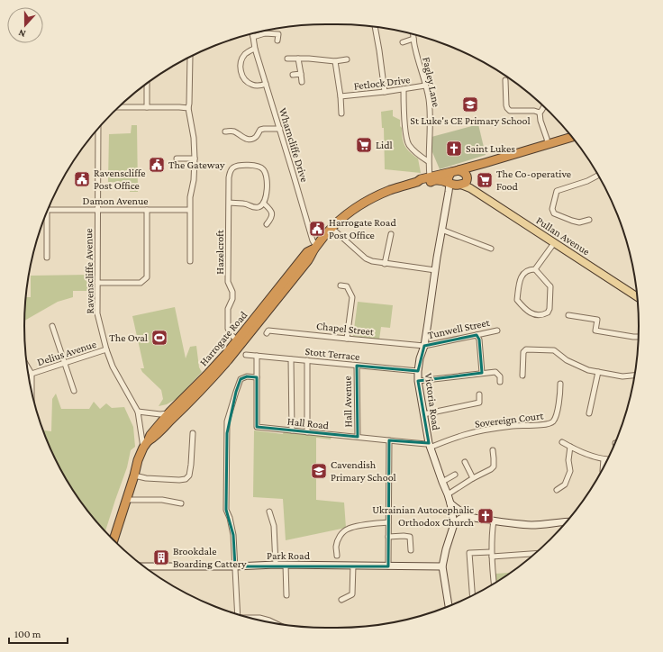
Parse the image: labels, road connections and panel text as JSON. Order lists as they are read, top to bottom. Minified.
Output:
{"streets":{"highway":["Harrogate Road"],"main road":["Pullan Avenue"],"street":["Fagley Lane","Fetlock Drive","Wharncliffe Drive","Damon Avenue","Hazelcroft","Ravenscliffe Avenue","Chapel Street","Tunwell Street","Delius Avenue","Stott Terrace","Hall Avenue","Victoria Road","Sovereign Court","Hall Road","Park Road"]},"crossings":[["Fagley Lane","Fetlock Drive"],["Fagley Lane","Harrogate Road"],["Wharncliffe Drive","Harrogate Road"],["Damon Avenue","Ravenscliffe Avenue"],["Pullan Avenue","Harrogate Road"],["Pullan Avenue","Victoria Road"],["Hazelcroft","Harrogate Road"],["Ravenscliffe Avenue","Harrogate Road"],["Ravenscliffe Avenue","Delius Avenue"],["Chapel Street","Tunwell Street"],["Chapel Street","Victoria Road"],["Tunwell Street","Victoria Road"],["Harrogate Road","Victoria Road"],["Stott Terrace","Hall Avenue"],["Stott Terrace","Victoria Road"],["Stott Terrace","Hall Road"],["Hall Avenue","Hall Road"],["Victoria Road","Sovereign Court"],["Victoria Road","Hall Road"],["Victoria Road","Park Road"],["Sovereign Court","Hall Road"]],"places":{"school or university":["St Luke's CE Primary School","Cavendish Primary School"],"supermarket":["Lidl","The Co-operative Food"],"church":["Saint Lukes","Ukrainian Autocephalic Orthodox Church"],"public building":["The Gateway","Ravenscliffe Post Office","Harrogate Road Post Office"],"sports":["The Oval"],"building":["Brookdale Boarding Cattery"]},"scale_bar":"100 m","north":"bottom"}
